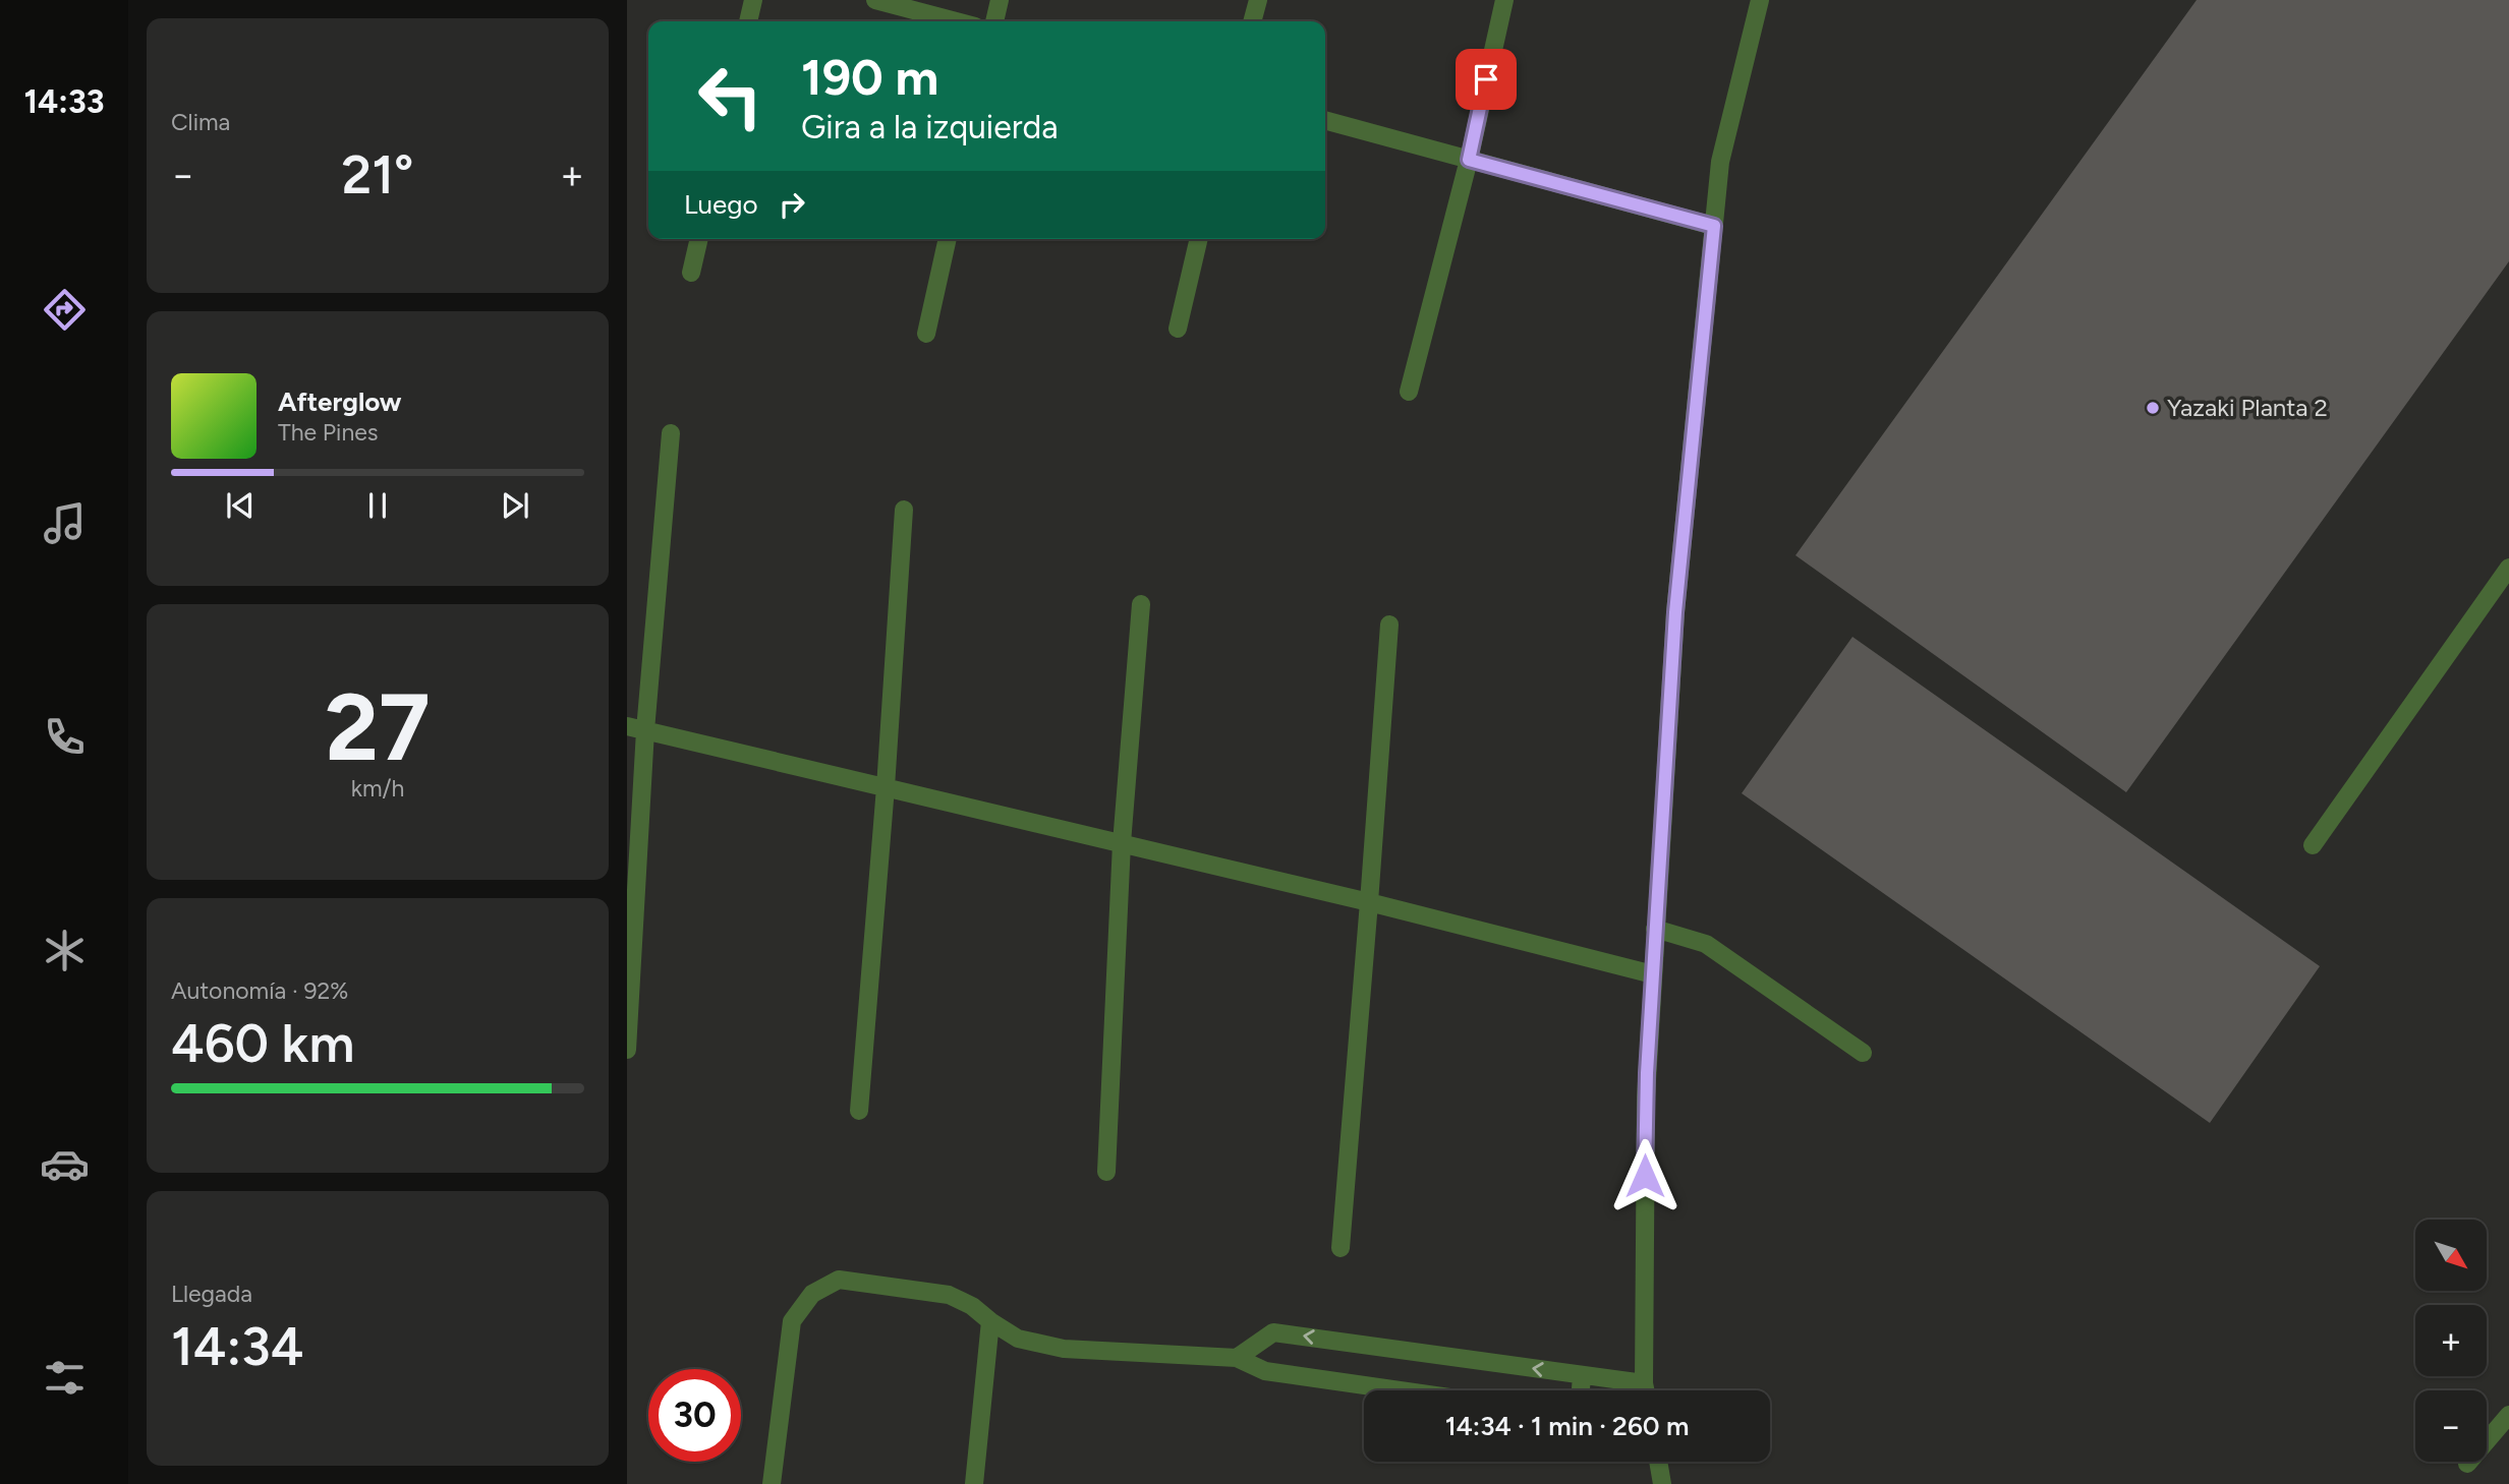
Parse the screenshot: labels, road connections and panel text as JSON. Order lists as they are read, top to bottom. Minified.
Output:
{"places":["Yazaki Planta 2"],"north":"bottom right","page":{"tabs":"14:33","tile":["Clima",["27","km/h"],["Autonomía · 92%","460 km"],["Llegada","14:34"]],"turn":["190 m","Gira a la izquierda"],"heat":["−","21°","+"],"then":"Luego","song":["Afterglow","The Pines"],"map_buttons":["+","−"],"limit":"30","trip":"14:34 · 1 min · 260 m"}}
